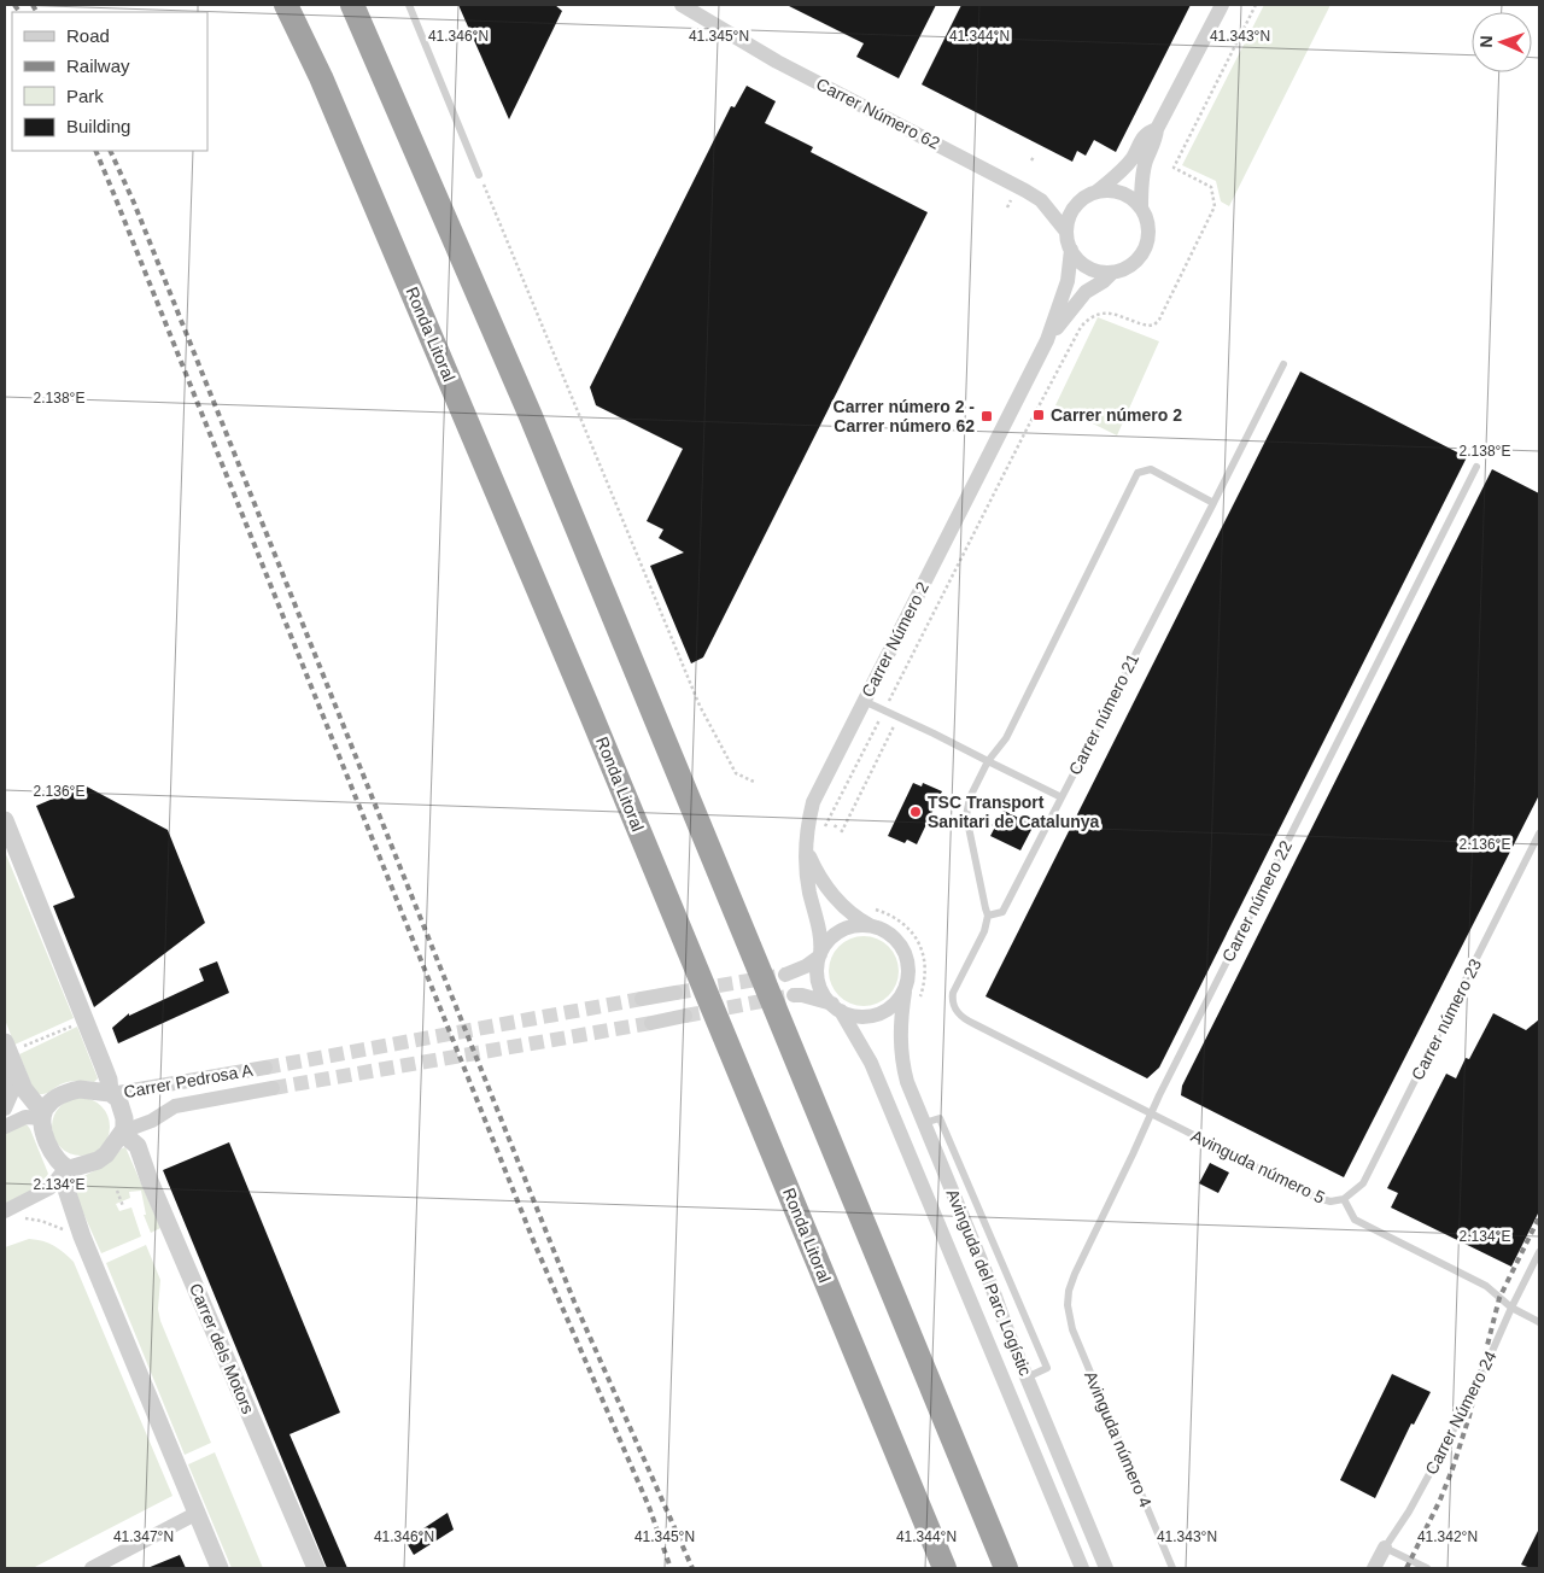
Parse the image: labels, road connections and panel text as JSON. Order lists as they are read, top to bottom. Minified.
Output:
{"streets":{"highway":["Ronda Litoral"],"street":["Carrer Número 62","Carrer Número 2","Carrer Pedrosa A","Avinguda del Parc Logístic","Carrer dels Motors","Carrer Número 24"],"lane":["Carrer número 21","Carrer número 22","Carrer número 23","Avinguda número 5","Avinguda número 4"]},"crossings":[["Carrer Número 62","Carrer Número 2"],["Carrer Número 2","Avinguda del Parc Logístic"],["Carrer número 21","Avinguda número 5"],["Carrer número 22","Avinguda número 5"],["Carrer número 22","Avinguda número 4"],["Carrer número 23","Avinguda número 5"],["Carrer Pedrosa A","Carrer dels Motors"],["Avinguda número 5","Carrer Número 24"]],"places":{"transit":["Carrer número 2","Carrer número 2 - Carrer número 62"],"other":["TSC Transport Sanitari de Catalunya"]},"legend":["Road","Railway","Park","Building"],"north":"left","coordinates":["41.346°N","41.345°N","41.344°N","41.343°N","2.138°E","2.136°E","2.134°E","41.347°N","41.342°N"]}
